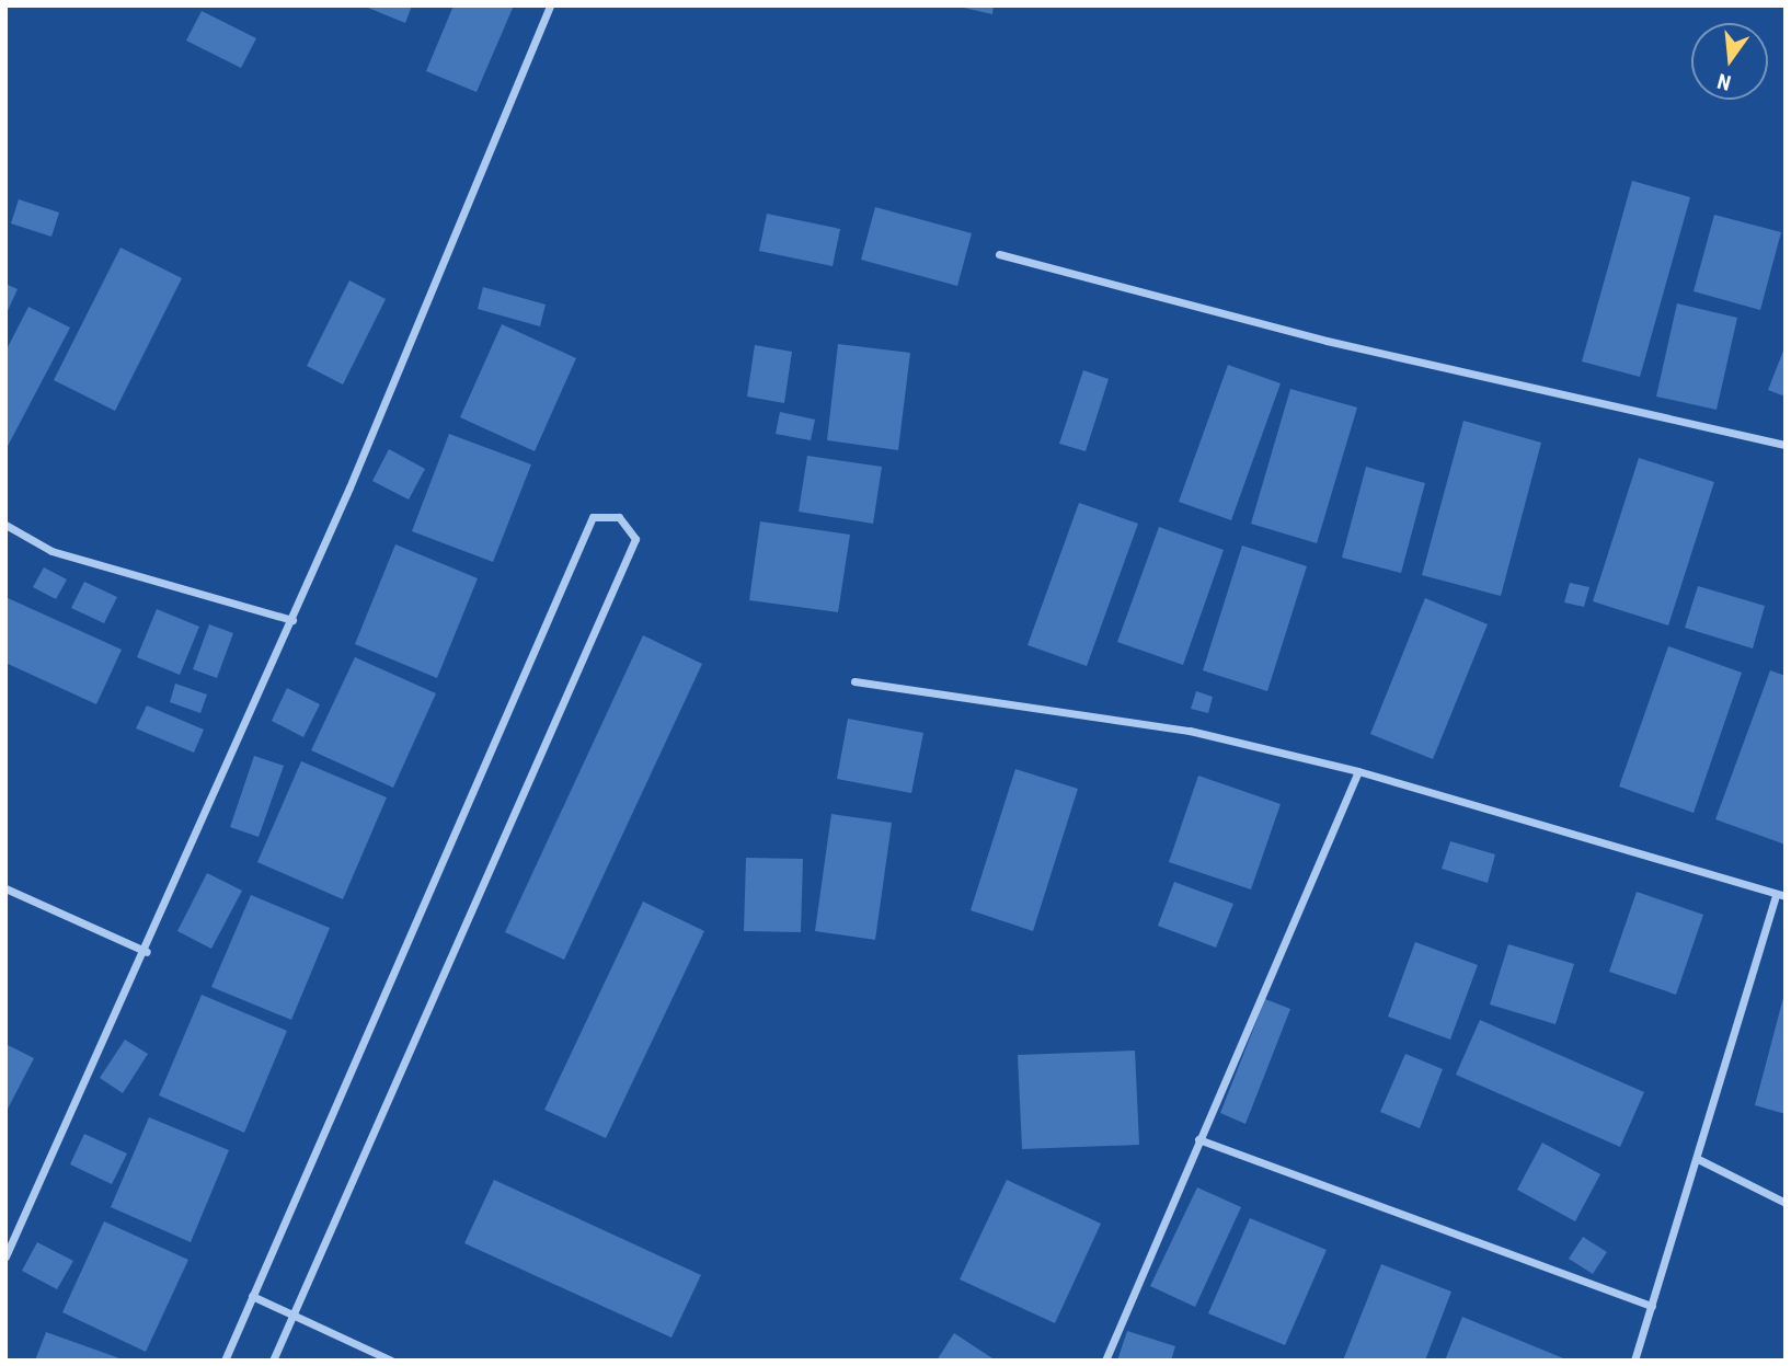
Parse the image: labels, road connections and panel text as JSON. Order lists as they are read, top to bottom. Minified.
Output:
{"north":"bottom"}
